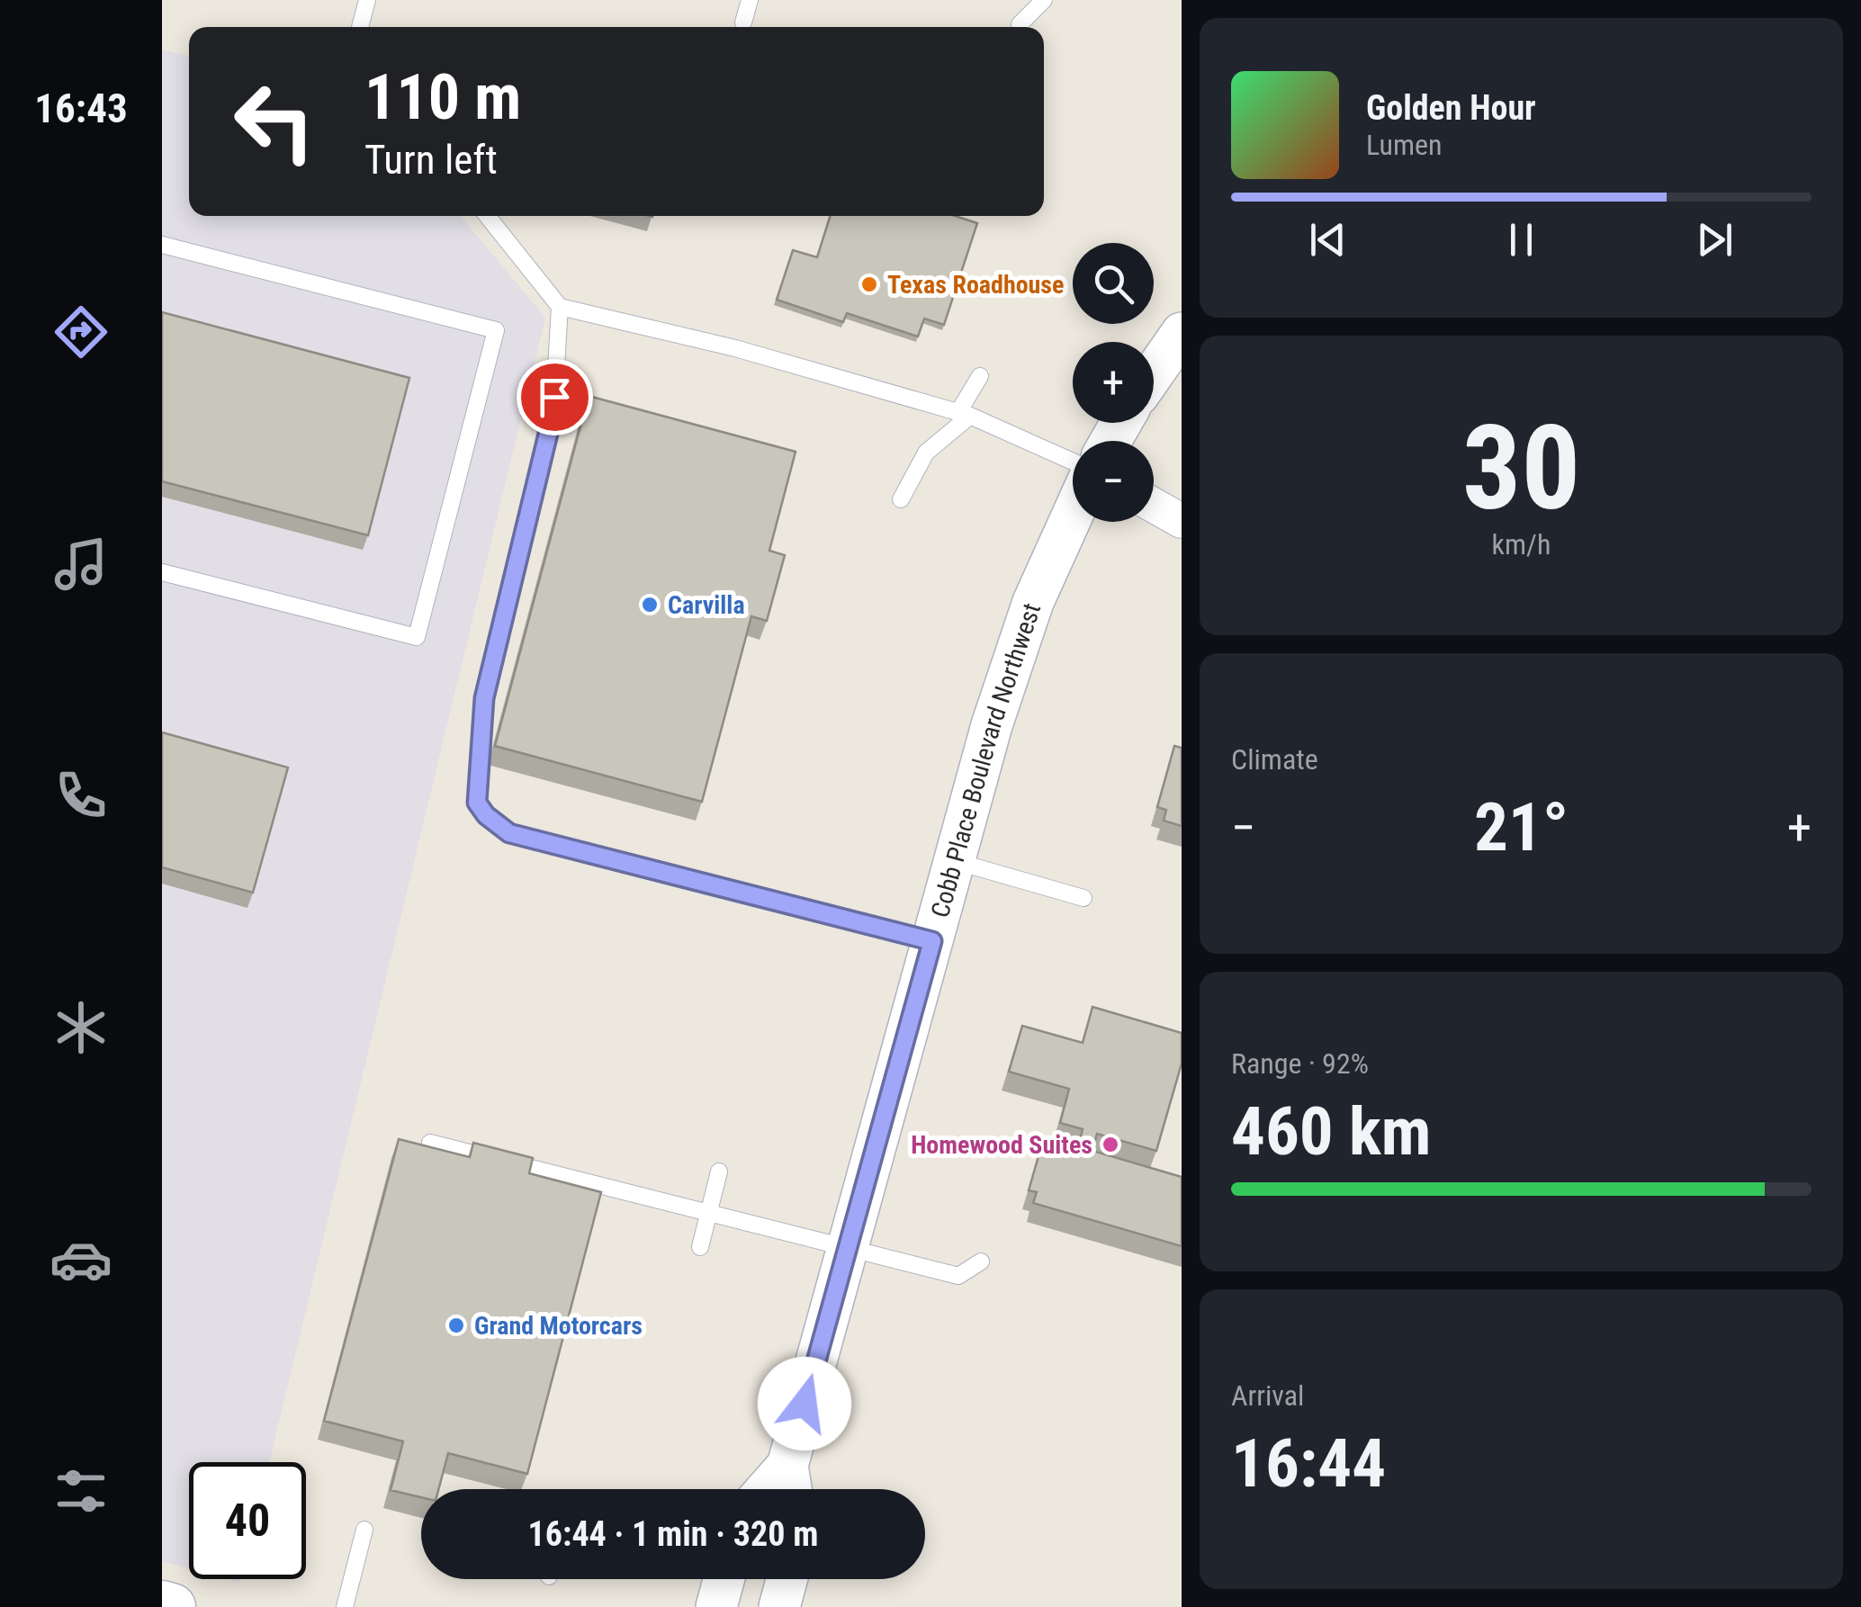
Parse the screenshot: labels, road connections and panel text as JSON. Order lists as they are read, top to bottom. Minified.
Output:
{"streets":{"street":["Cobb Place Boulevard Northwest"]},"places":["Texas Roadhouse","Carvilla","Homewood Suites","Grand Motorcars"],"page":{"tabs":"16:43","turn":["110 m","Turn left"],"song":["Golden Hour","Lumen"],"map_buttons":["+","−"],"tile":[["30","km/h"],"Climate",["Range · 92%","460 km"],["Arrival","16:44"]],"heat":["−","21°","+"],"limit":"40","trip":"16:44 · 1 min · 320 m"}}
